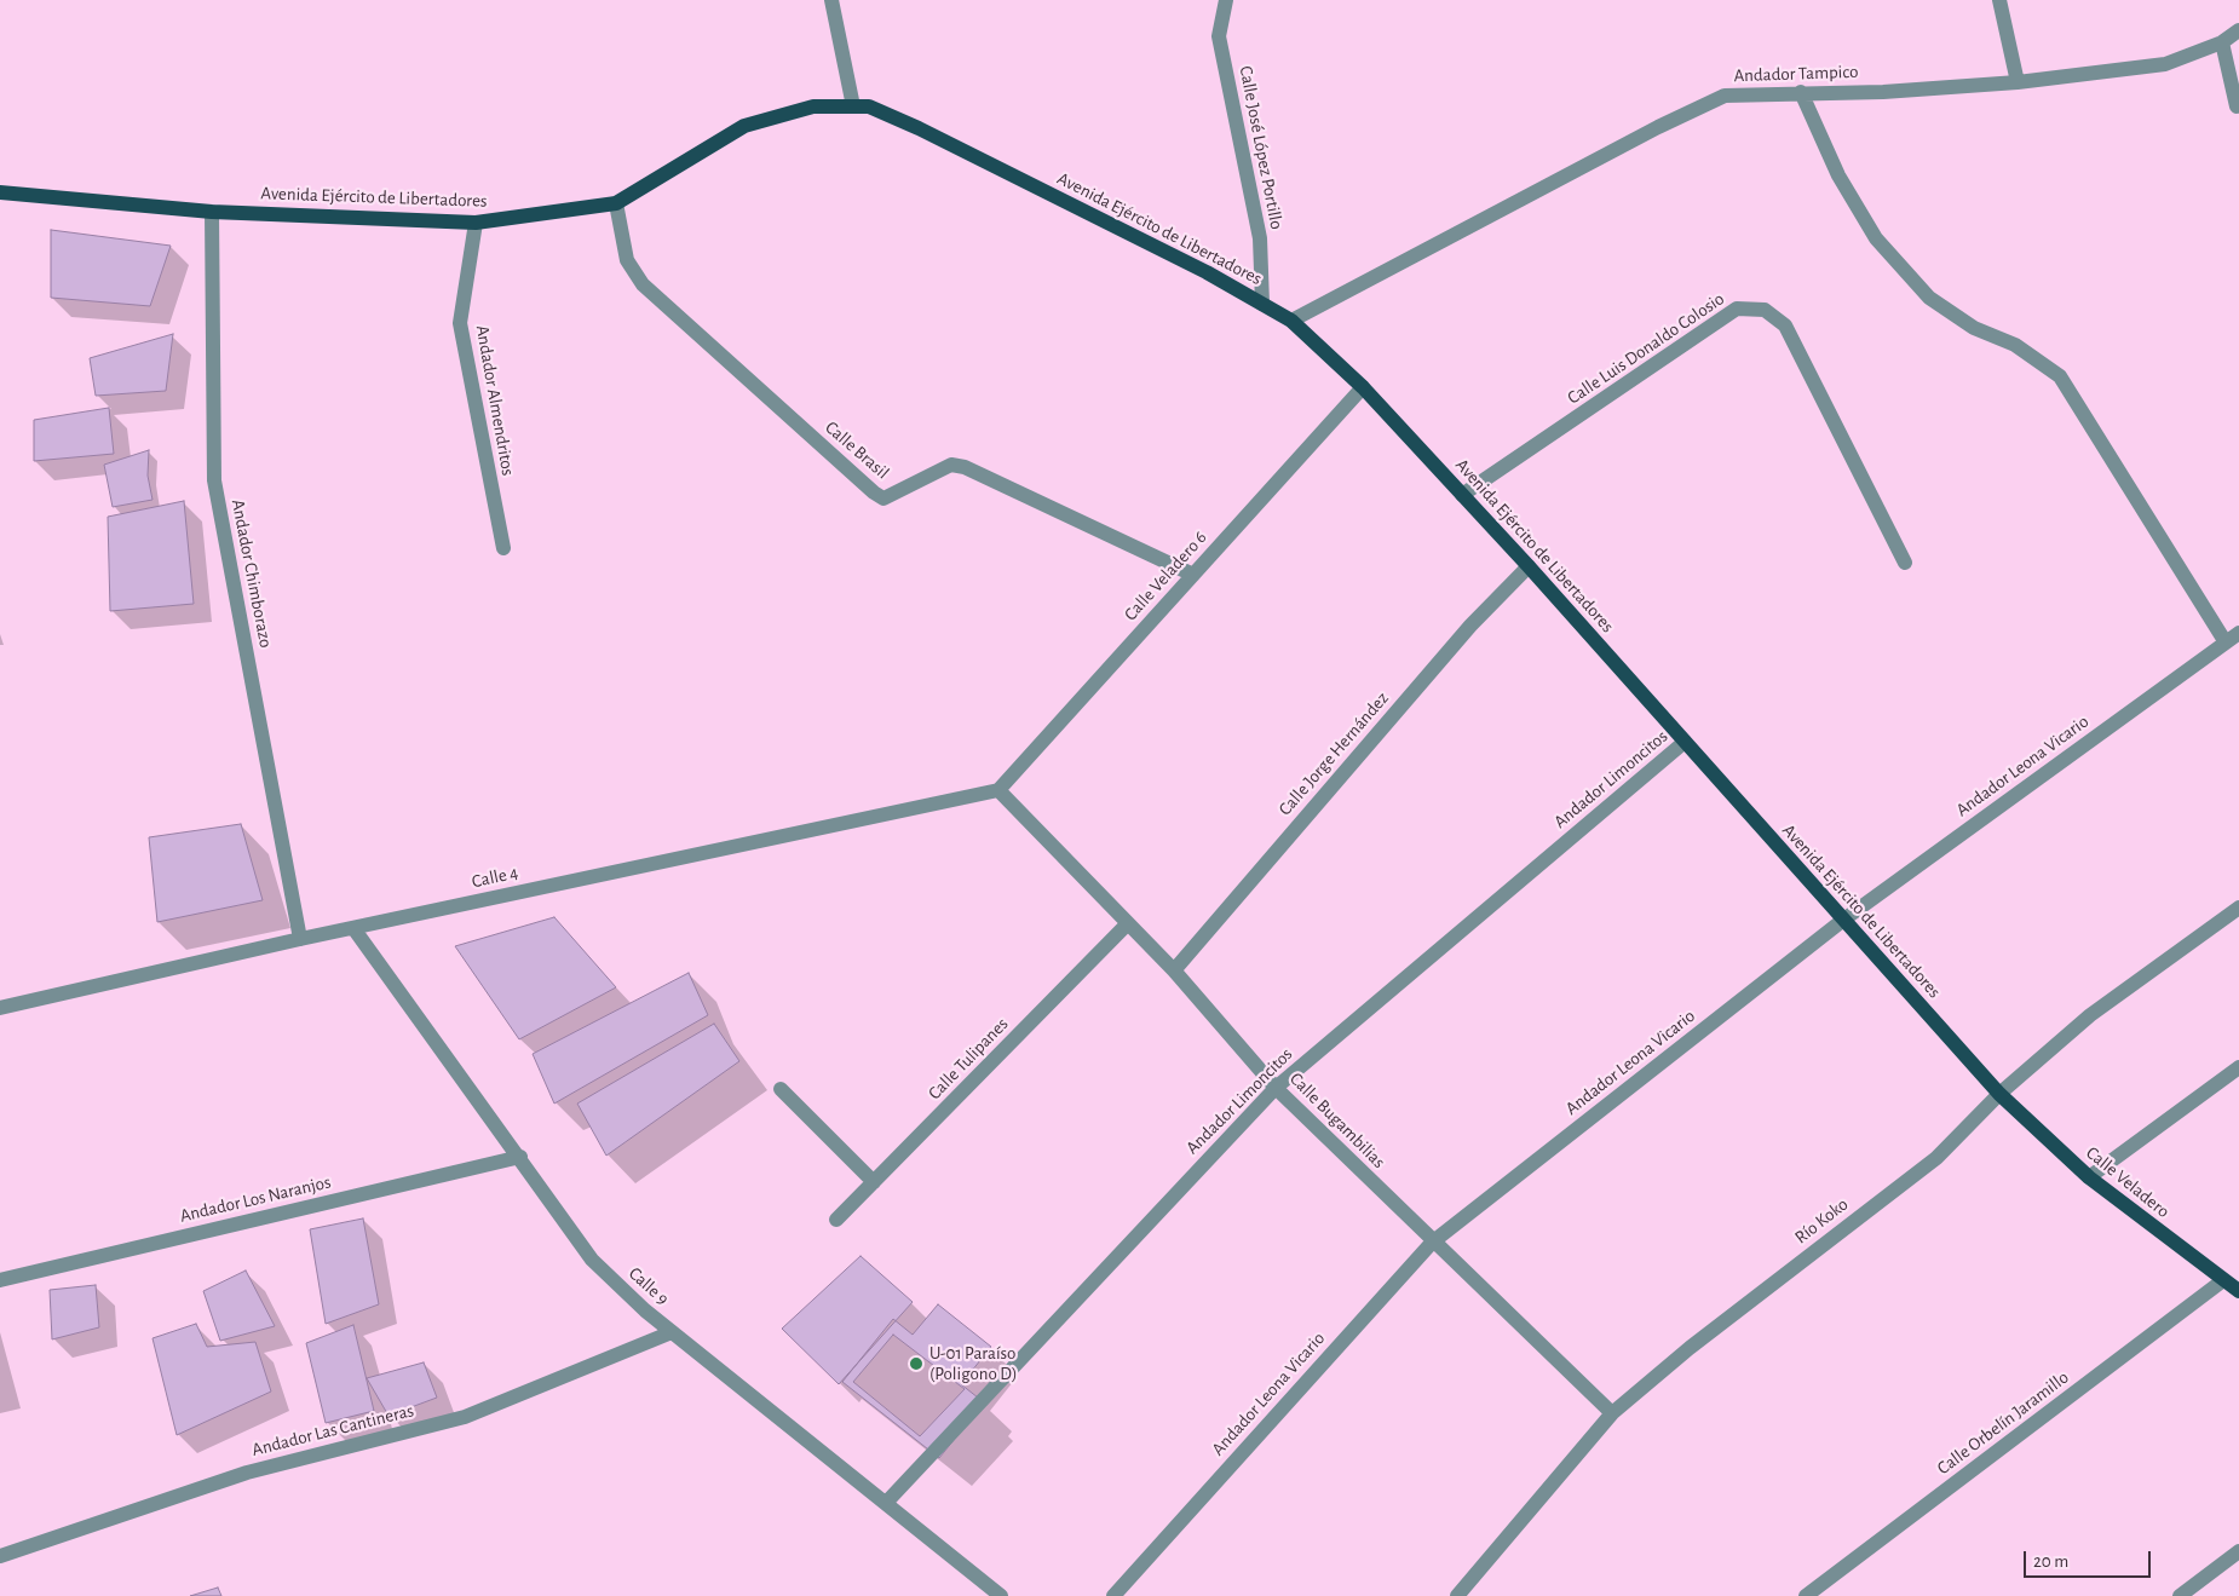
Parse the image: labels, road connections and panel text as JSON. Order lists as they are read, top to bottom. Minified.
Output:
{"streets":{"main road":["Avenida Ejército de Libertadores","Calle Veladero"],"street":["Andador Tampico","Calle José López Portillo","Calle Luis Donaldo Colosio","Andador Almendritos","Calle Brasil","Andador Chimborazo","Calle Veladero 6","Calle Jorge Hernández","Andador Leona Vicario","Andador Limoncitos","Calle 4","Calle Tulipanes","Calle Bugambilias","Andador Los Naranjos","Río Koko","Calle 9","Calle Orbelín Jaramillo","Andador Las Cantineras"]},"crossings":[["Andador Tampico","Avenida Ejército de Libertadores"],["Calle José López Portillo","Avenida Ejército de Libertadores"],["Avenida Ejército de Libertadores","Calle Luis Donaldo Colosio"],["Avenida Ejército de Libertadores","Andador Almendritos"],["Avenida Ejército de Libertadores","Calle Brasil"],["Avenida Ejército de Libertadores","Andador Chimborazo"],["Avenida Ejército de Libertadores","Calle Veladero 6"],["Avenida Ejército de Libertadores","Calle Jorge Hernández"],["Avenida Ejército de Libertadores","Andador Leona Vicario"],["Avenida Ejército de Libertadores","Andador Limoncitos"],["Avenida Ejército de Libertadores","Calle Veladero"],["Avenida Ejército de Libertadores","Río Koko"],["Calle Brasil","Calle Veladero 6"],["Andador Chimborazo","Calle 4"],["Calle Veladero 6","Calle 4"],["Calle Veladero 6","Calle Bugambilias"],["Calle Jorge Hernández","Calle Bugambilias"],["Andador Leona Vicario","Calle Bugambilias"],["Andador Limoncitos","Calle Bugambilias"],["Andador Limoncitos","Calle 9"],["Calle 4","Calle Bugambilias"],["Calle 4","Calle 9"],["Calle Tulipanes","Calle Bugambilias"],["Calle Bugambilias","Río Koko"],["Calle Veladero","Río Koko"],["Calle Veladero","Calle Orbelín Jaramillo"],["Andador Los Naranjos","Calle 9"],["Calle 9","Andador Las Cantineras"]],"places":["U-01 Paraíso (Poligono D)"],"scale_bar":"20 m"}
